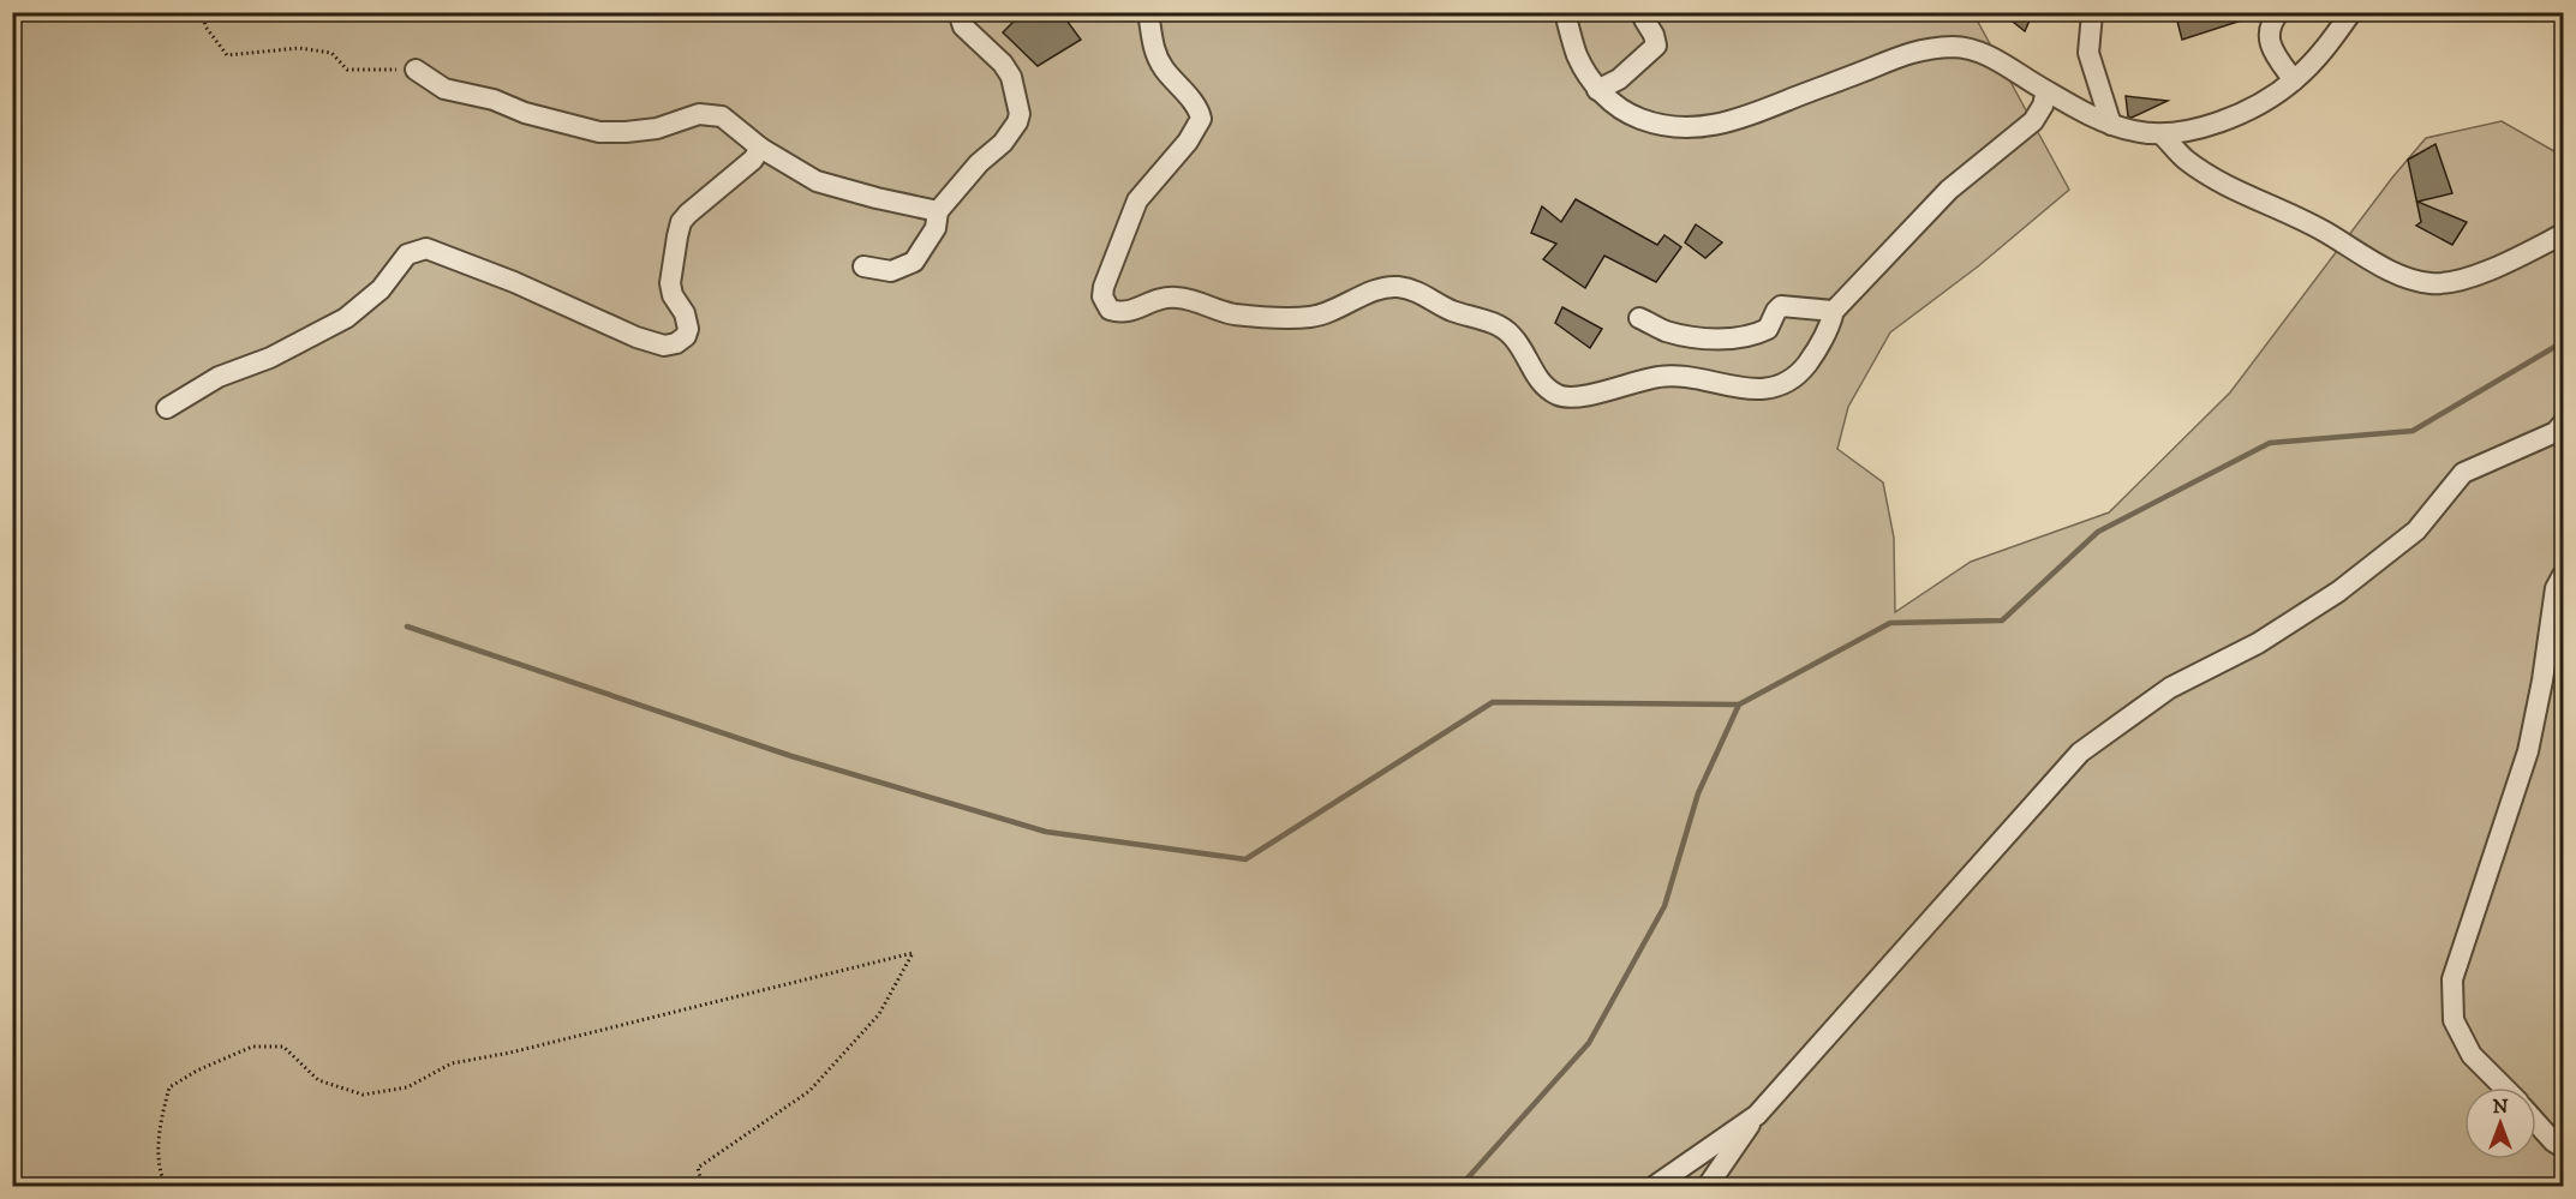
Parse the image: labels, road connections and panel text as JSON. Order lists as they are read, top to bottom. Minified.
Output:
{"north":"top"}
